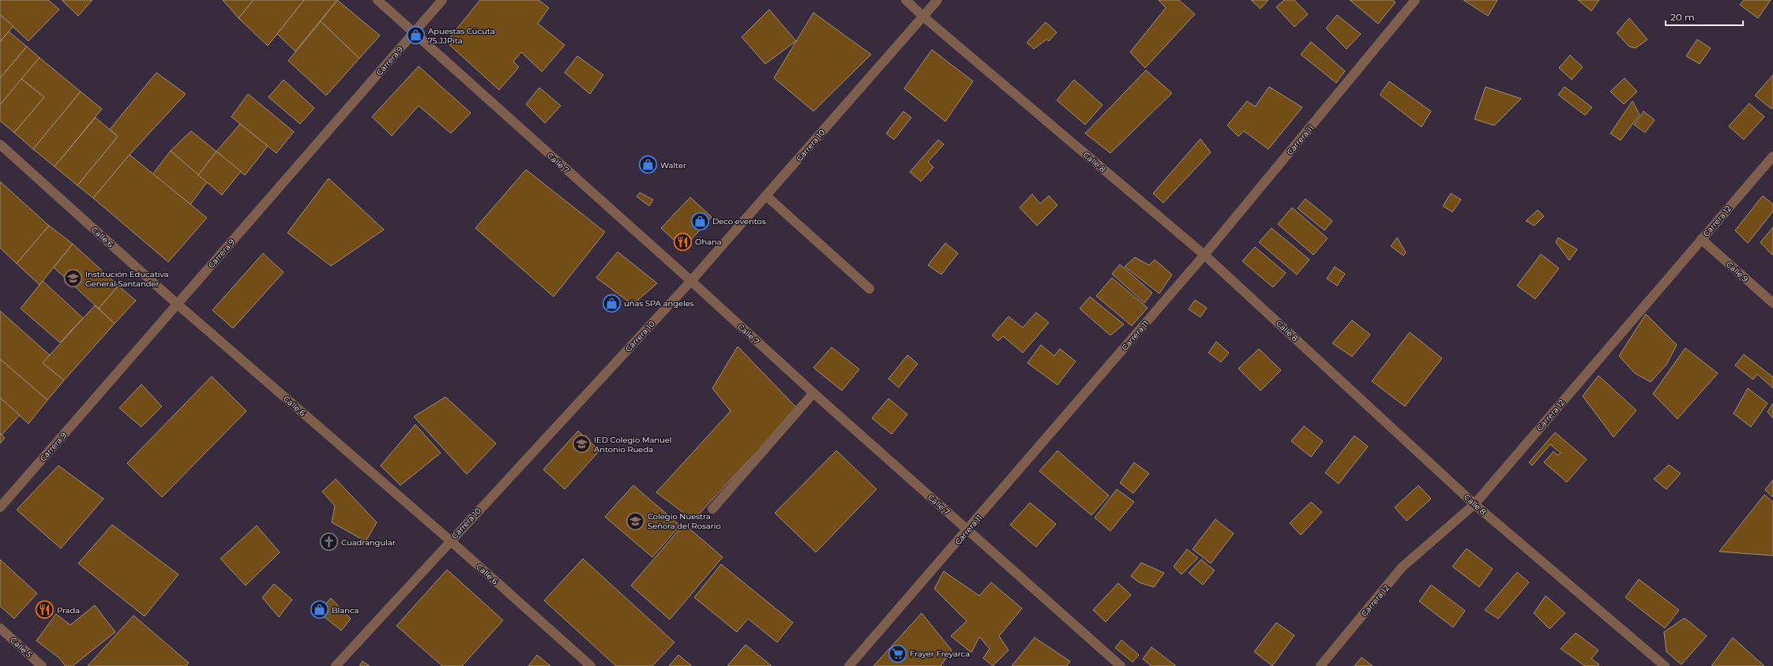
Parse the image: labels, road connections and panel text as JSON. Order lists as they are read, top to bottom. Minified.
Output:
{"streets":{"street":["Carrera 9","Carrera 11","Carrera 10","Calle 8","Calle 7","Carrera 12","Calle 6","Calle 9","Calle 5"]},"crossings":[["Carrera 9","Calle 7"],["Carrera 9","Calle 6"],["Carrera 11","Calle 8"],["Carrera 11","Calle 7"],["Carrera 10","Calle 8"],["Carrera 10","Calle 7"],["Carrera 10","Calle 6"],["Calle 8","Carrera 12"],["Carrera 12","Calle 9"]],"places":{"shop":["Apuestas Cúcuta 75.JJPita","Walter","Deco eventos","uñas SPA angeles","Blanca"],"restaurant":["Ohana","Prada"],"school or university":["Institución Educativa General Santander","IED Colegio Manuel Antonio Rueda","Colegio Nuestra Señora del Rosario"],"church":["Cuadrangular"],"supermarket":["Frayer Freyarca"]},"scale_bar":"20 m"}
